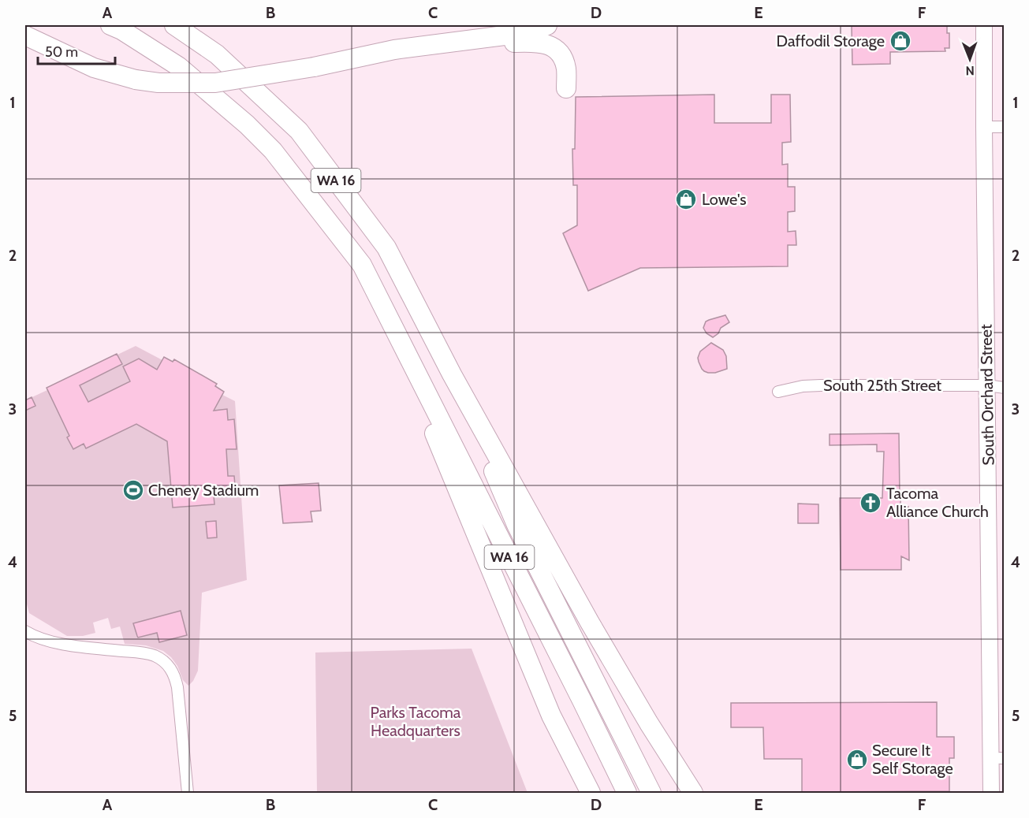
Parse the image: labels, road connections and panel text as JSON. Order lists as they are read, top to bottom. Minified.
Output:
{"streets":{"highway":["WA 16"],"main road":["South Orchard Street"],"street":["South 25th Street"]},"crossings":[["South 25th Street","South Orchard Street"]],"parks":["Parks Tacoma Headquarters"],"places":{"shop":["Daffodil Storage","Lowe's","Secure It Self Storage"],"sports":["Cheney Stadium"],"church":["Tacoma Alliance Church"]},"scale_bar":"50 m","north":"bottom","grid":{"columns":["A","B","C","D","E","F"],"rows":["1","2","3","4","5"]}}
